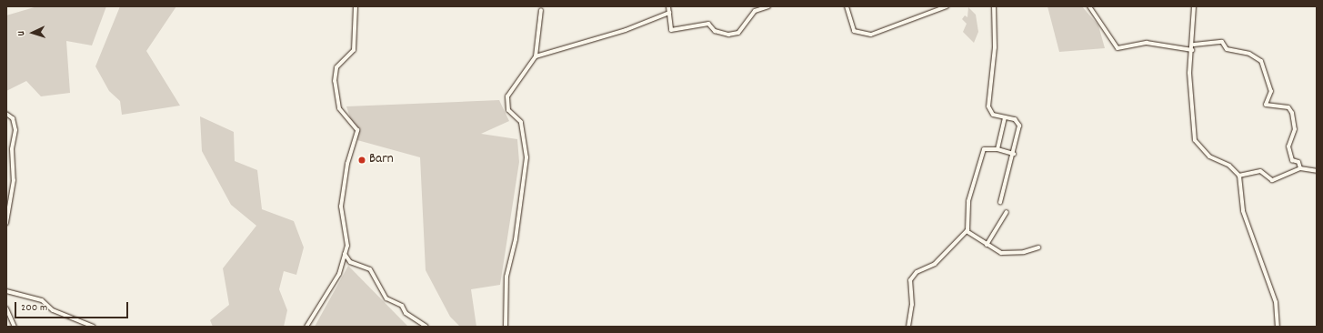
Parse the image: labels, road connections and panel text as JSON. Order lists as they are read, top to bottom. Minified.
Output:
{"places":["Barn"],"scale_bar":"200 m","north":"left"}
